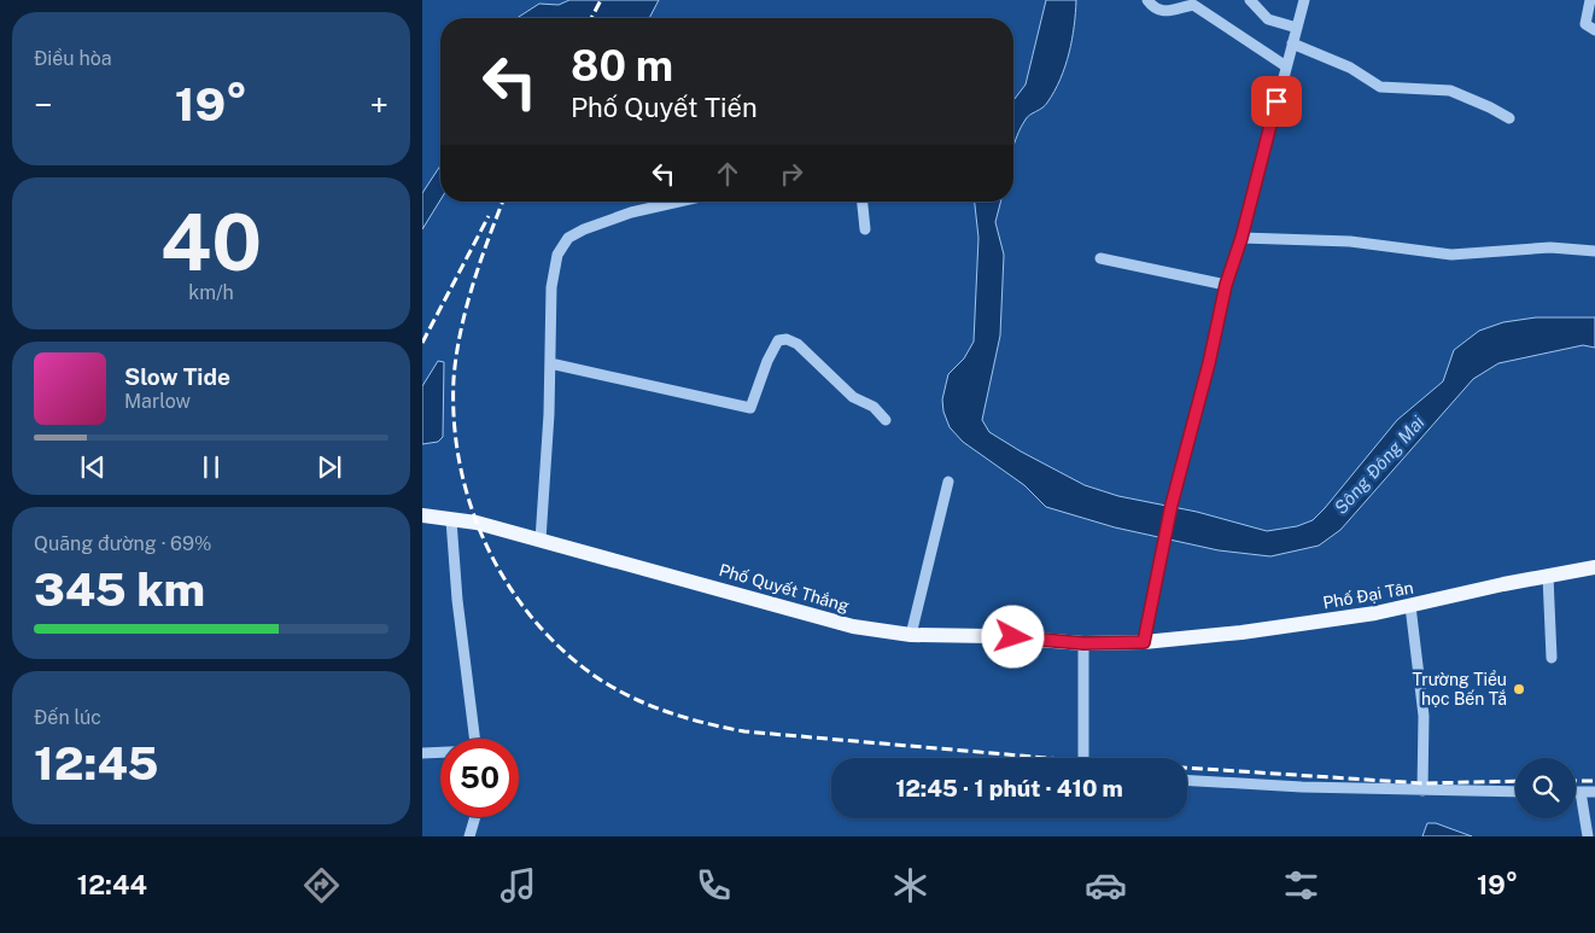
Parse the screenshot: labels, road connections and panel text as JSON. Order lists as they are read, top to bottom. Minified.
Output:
{"streets":{"main road":["Phố Quyết Thắng","Phố Đại Tân"]},"crossings":[["Phố Quyết Thắng","Phố Đại Tân"]],"water":["Sông Đông Mai"],"places":["Trường Tiểu học Bến Tắ"],"page":{"tile":["Điều hòa",["40","km/h"],["Quãng đường · 69%","345 km"],["Đến lúc","12:45"]],"turn":["80 m","Phố Quyết Tiến"],"heat":["−","19°","+"],"song":["Slow Tide","Marlow"],"limit":"50","trip":"12:45 · 1 phút · 410 m","tabs":["12:44","19°"]}}
